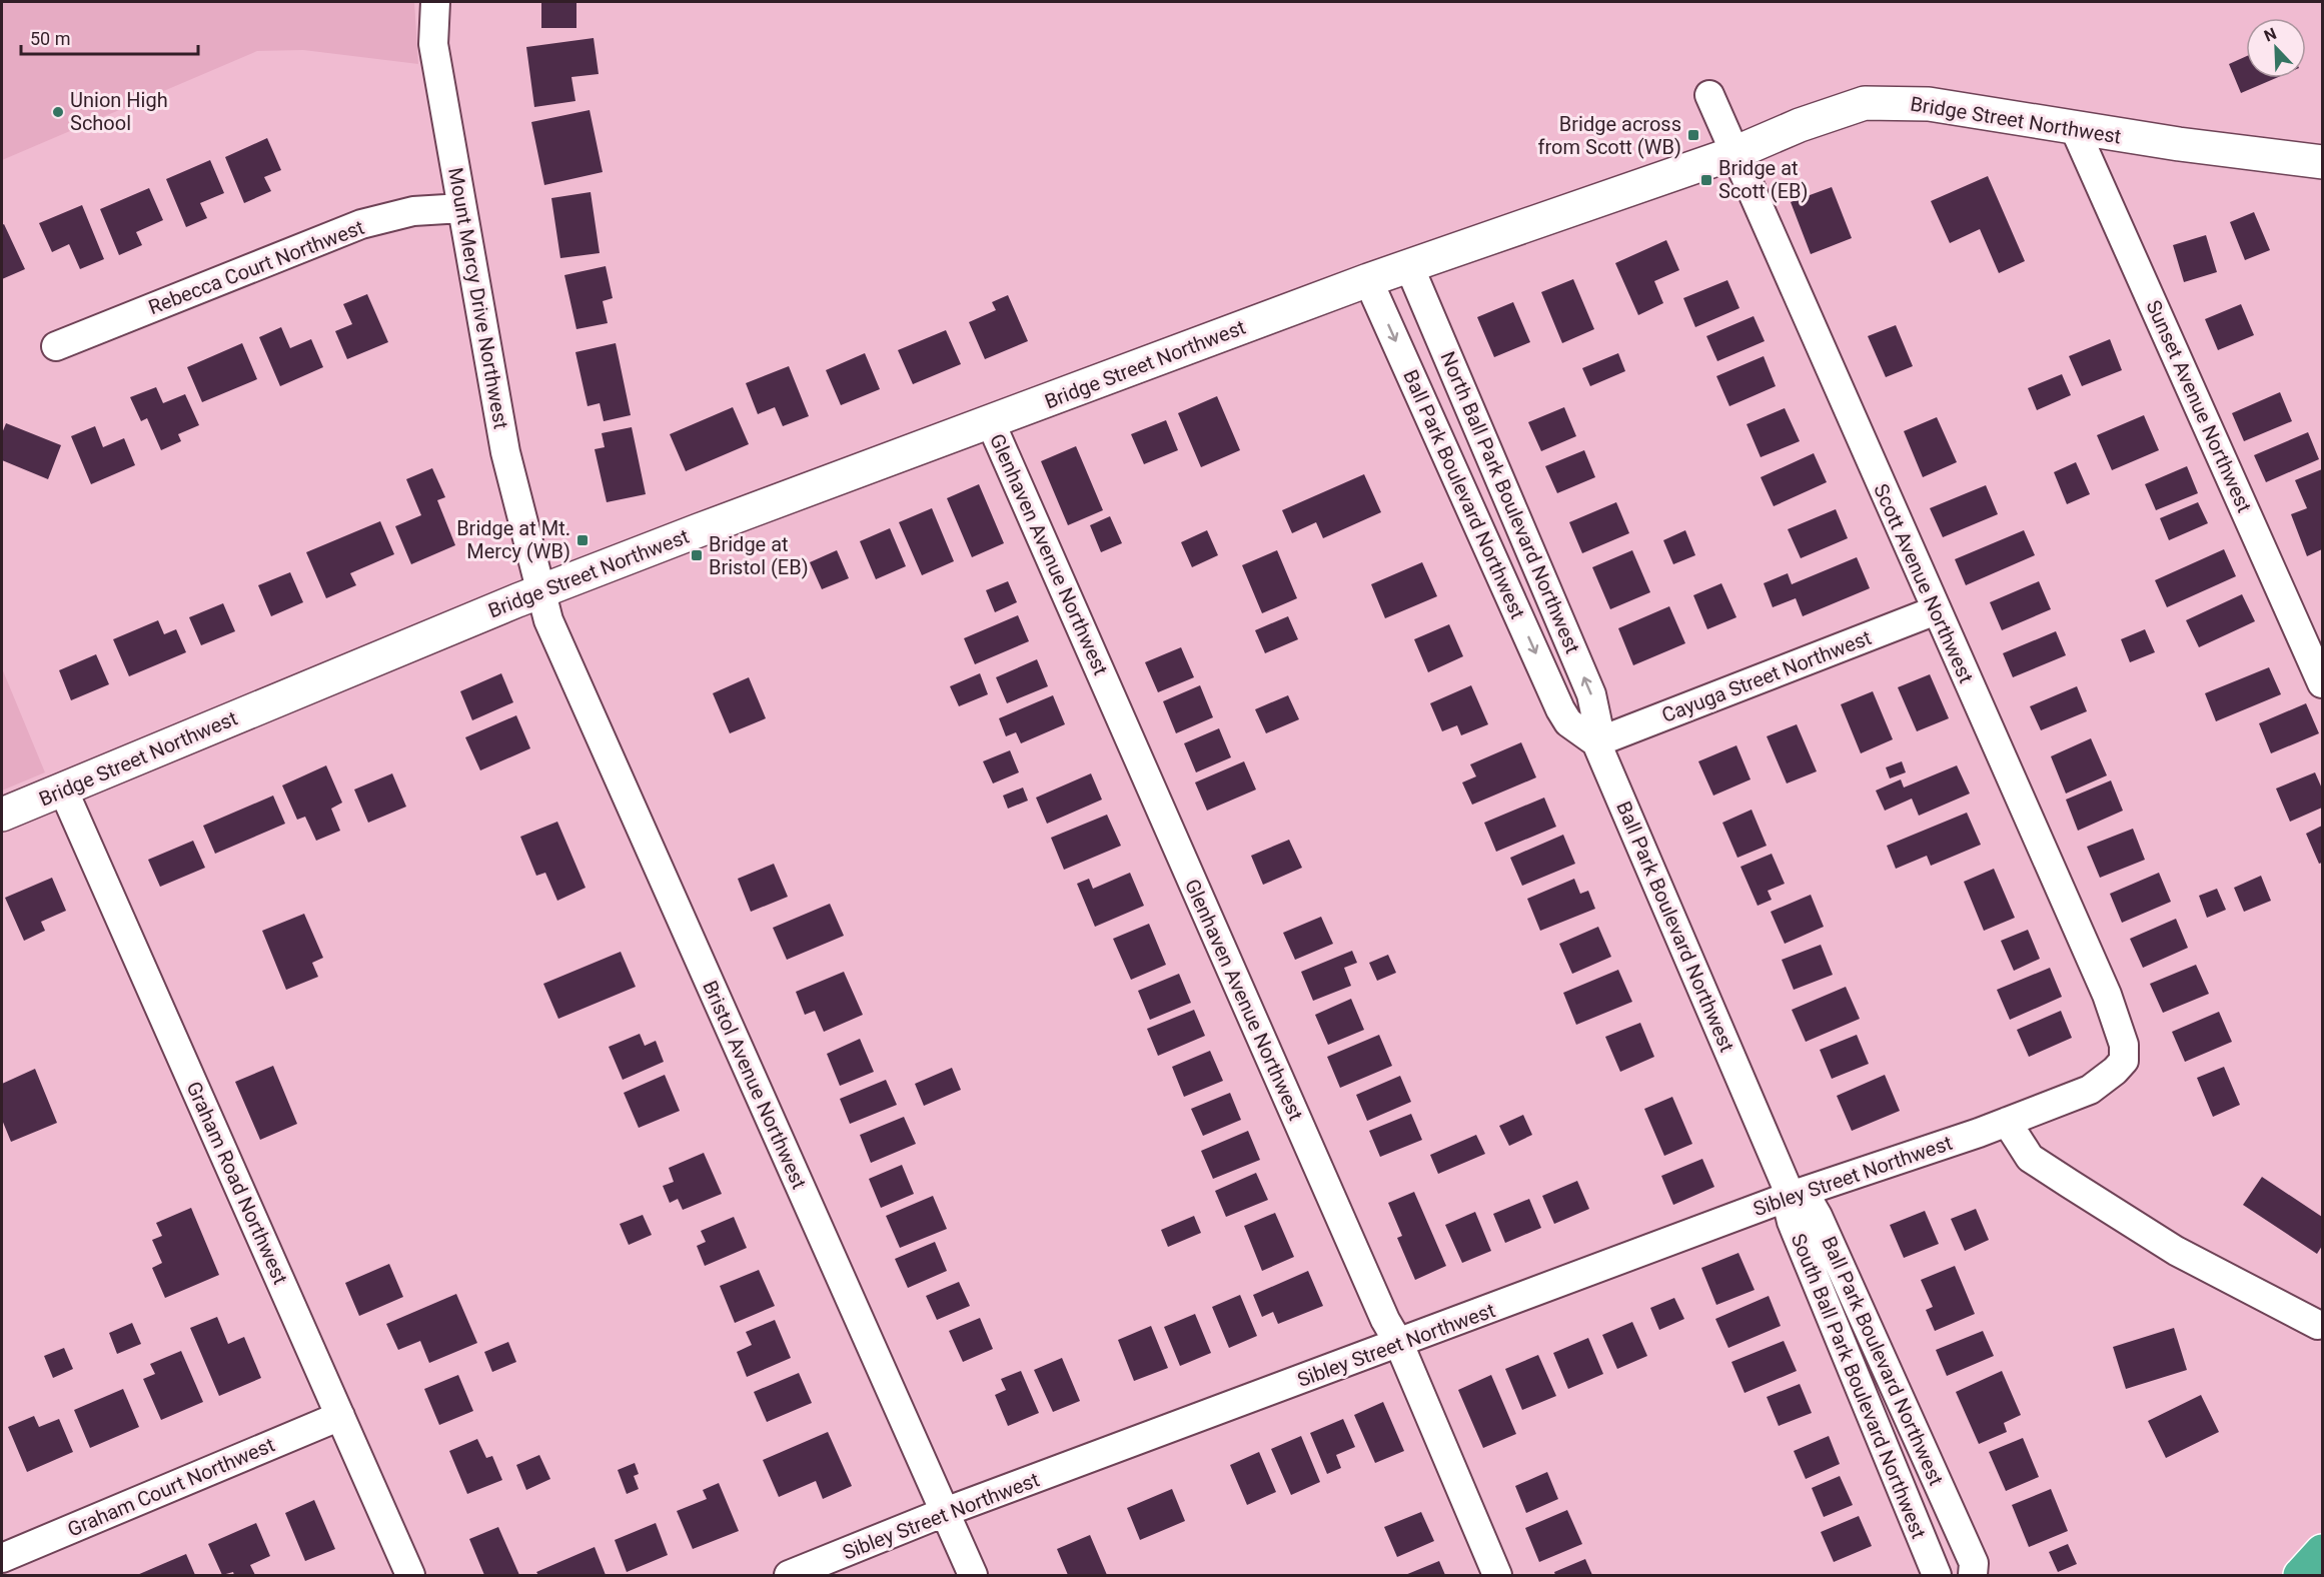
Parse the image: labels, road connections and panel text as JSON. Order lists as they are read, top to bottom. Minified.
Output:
{"streets":{"main road":["Bridge Street Northwest"],"street":["Rebecca Court Northwest","Mount Mercy Drive Northwest","Sunset Avenue Northwest","Ball Park Boulevard Northwest","North Ball Park Boulevard Northwest","Glenhaven Avenue Northwest","Scott Avenue Northwest","Cayuga Street Northwest","Bristol Avenue Northwest","Sibley Street Northwest","Graham Road Northwest","South Ball Park Boulevard Northwest","Graham Court Northwest"]},"crossings":[["Bridge Street Northwest","Mount Mercy Drive Northwest"],["Bridge Street Northwest","Sunset Avenue Northwest"],["Bridge Street Northwest","Ball Park Boulevard Northwest"],["Bridge Street Northwest","North Ball Park Boulevard Northwest"],["Bridge Street Northwest","Glenhaven Avenue Northwest"],["Bridge Street Northwest","Scott Avenue Northwest"],["Bridge Street Northwest","Bristol Avenue Northwest"],["Bridge Street Northwest","Graham Road Northwest"],["Rebecca Court Northwest","Mount Mercy Drive Northwest"],["Mount Mercy Drive Northwest","Bristol Avenue Northwest"],["Ball Park Boulevard Northwest","North Ball Park Boulevard Northwest"],["Ball Park Boulevard Northwest","Cayuga Street Northwest"],["Ball Park Boulevard Northwest","Sibley Street Northwest"],["Ball Park Boulevard Northwest","South Ball Park Boulevard Northwest"],["North Ball Park Boulevard Northwest","Cayuga Street Northwest"],["Glenhaven Avenue Northwest","Sibley Street Northwest"],["Scott Avenue Northwest","Cayuga Street Northwest"],["Scott Avenue Northwest","Sibley Street Northwest"],["Bristol Avenue Northwest","Sibley Street Northwest"],["Sibley Street Northwest","South Ball Park Boulevard Northwest"],["Graham Road Northwest","Graham Court Northwest"]],"one_way":["Ball Park Boulevard Northwest","North Ball Park Boulevard Northwest"],"places":{"other":["Union High School"],"transit":["Bridge across from Scott (WB)","Bridge at Scott (EB)","Bridge at Mt. Mercy (WB)","Bridge at Bristol (EB)"]},"scale_bar":"50 m","north":"top left"}
